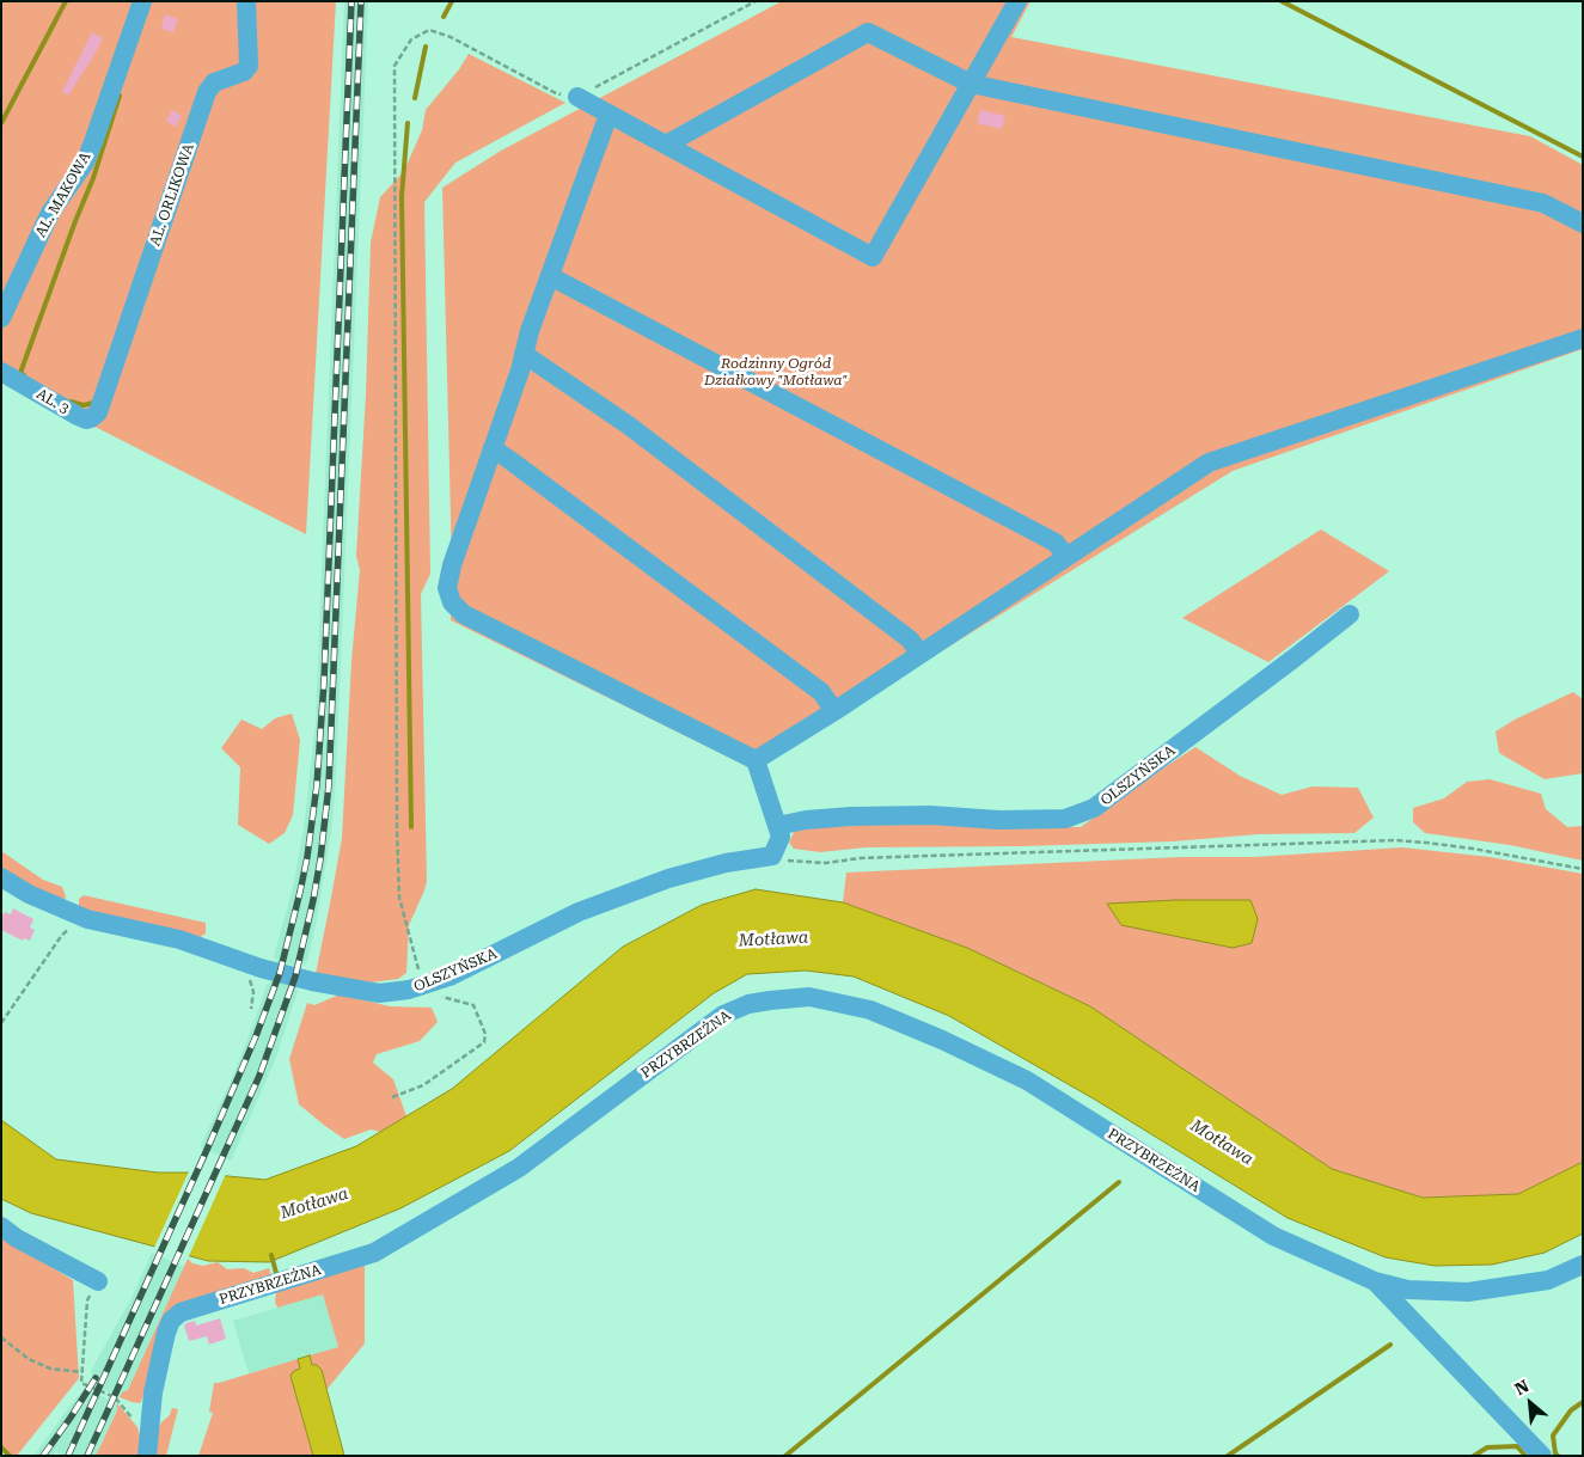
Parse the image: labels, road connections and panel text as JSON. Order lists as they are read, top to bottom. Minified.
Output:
{"streets":{"street":["AL. MAKOWA","AL. ORLIKOWA","AL. 3","OLSZYŃSKA","PRZYBRZEŻNA"]},"crossings":[["AL. ORLIKOWA","AL. 3"]],"water":["Motława"],"parks":["Rodzinny Ogród Działkowy \"Motława\""],"north":"top left"}
